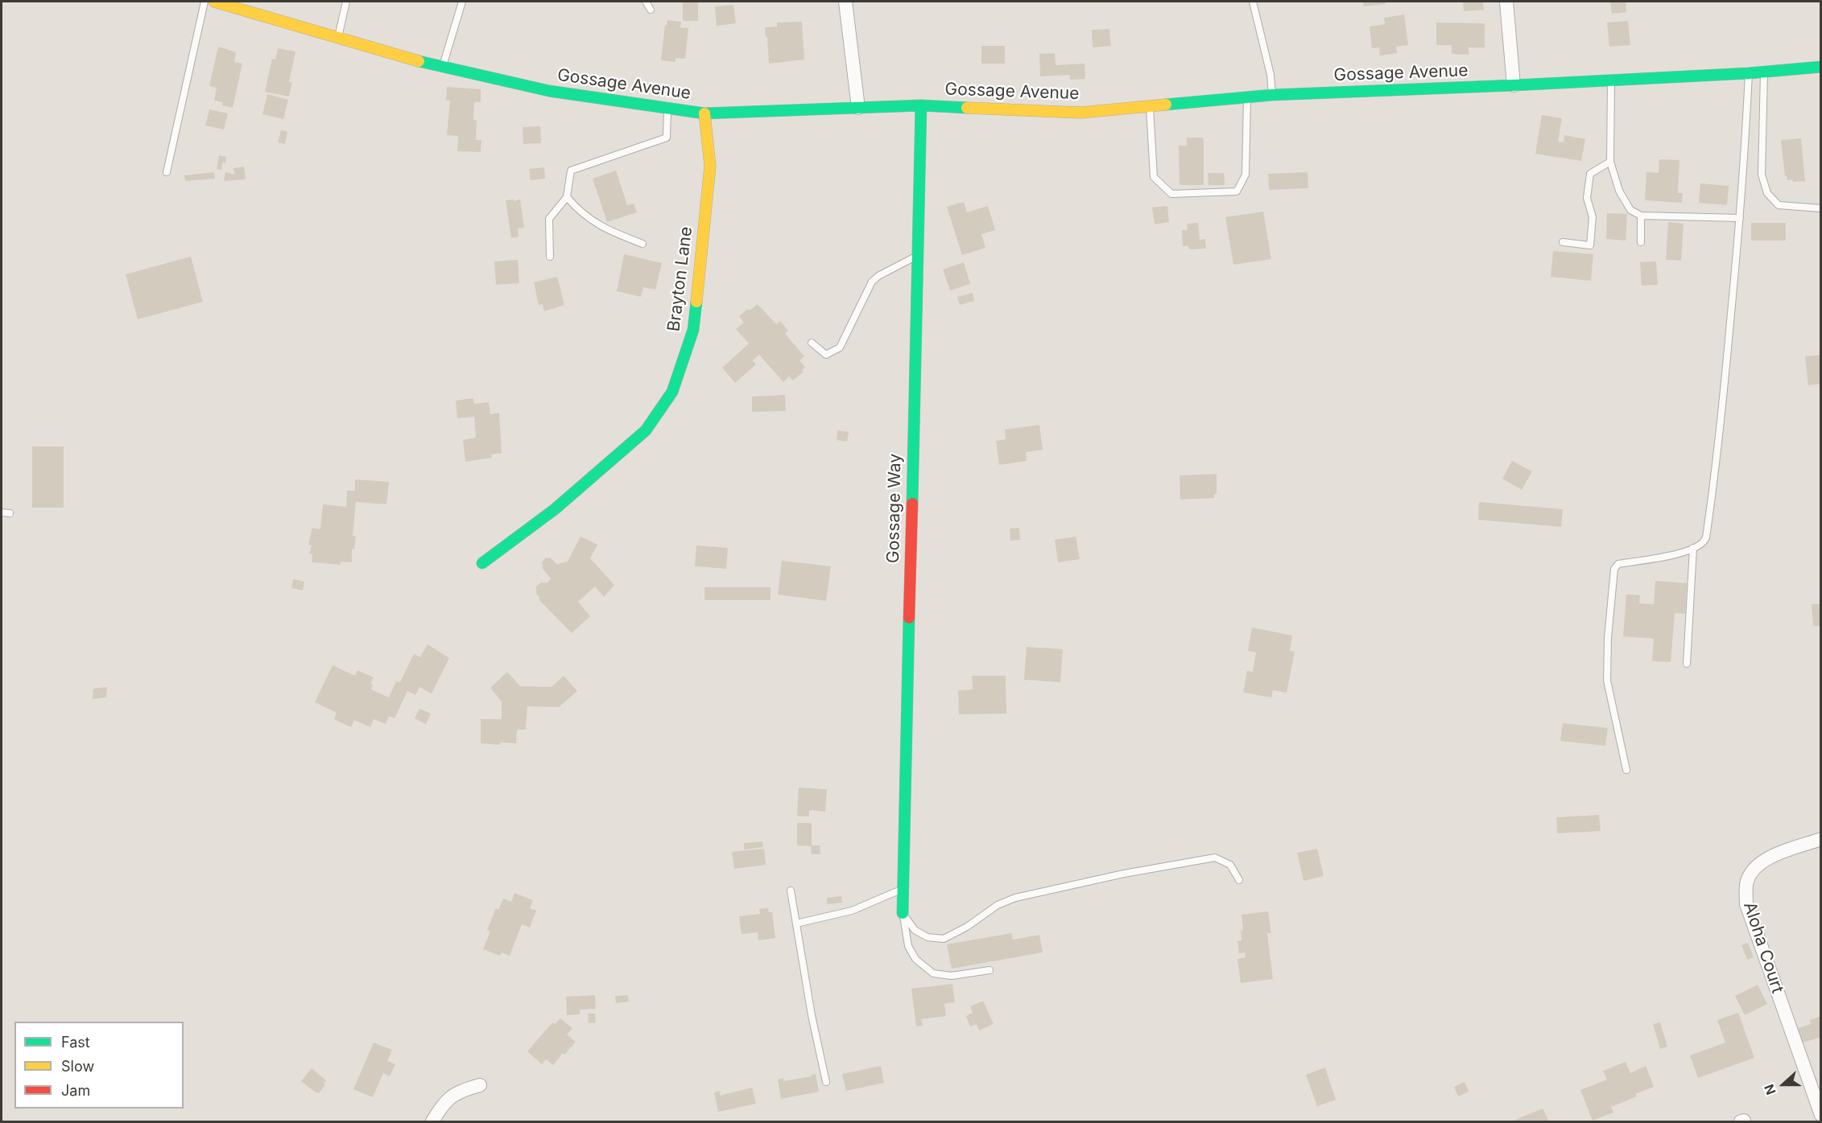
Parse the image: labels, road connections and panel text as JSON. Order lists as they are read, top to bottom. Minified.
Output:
{"streets":{"street":["Gossage Avenue","Brayton Lane","Gossage Way","Aloha Court"]},"crossings":[["Gossage Avenue","Brayton Lane"],["Gossage Avenue","Gossage Way"]],"legend":["Fast","Slow","Jam"],"north":"left"}
